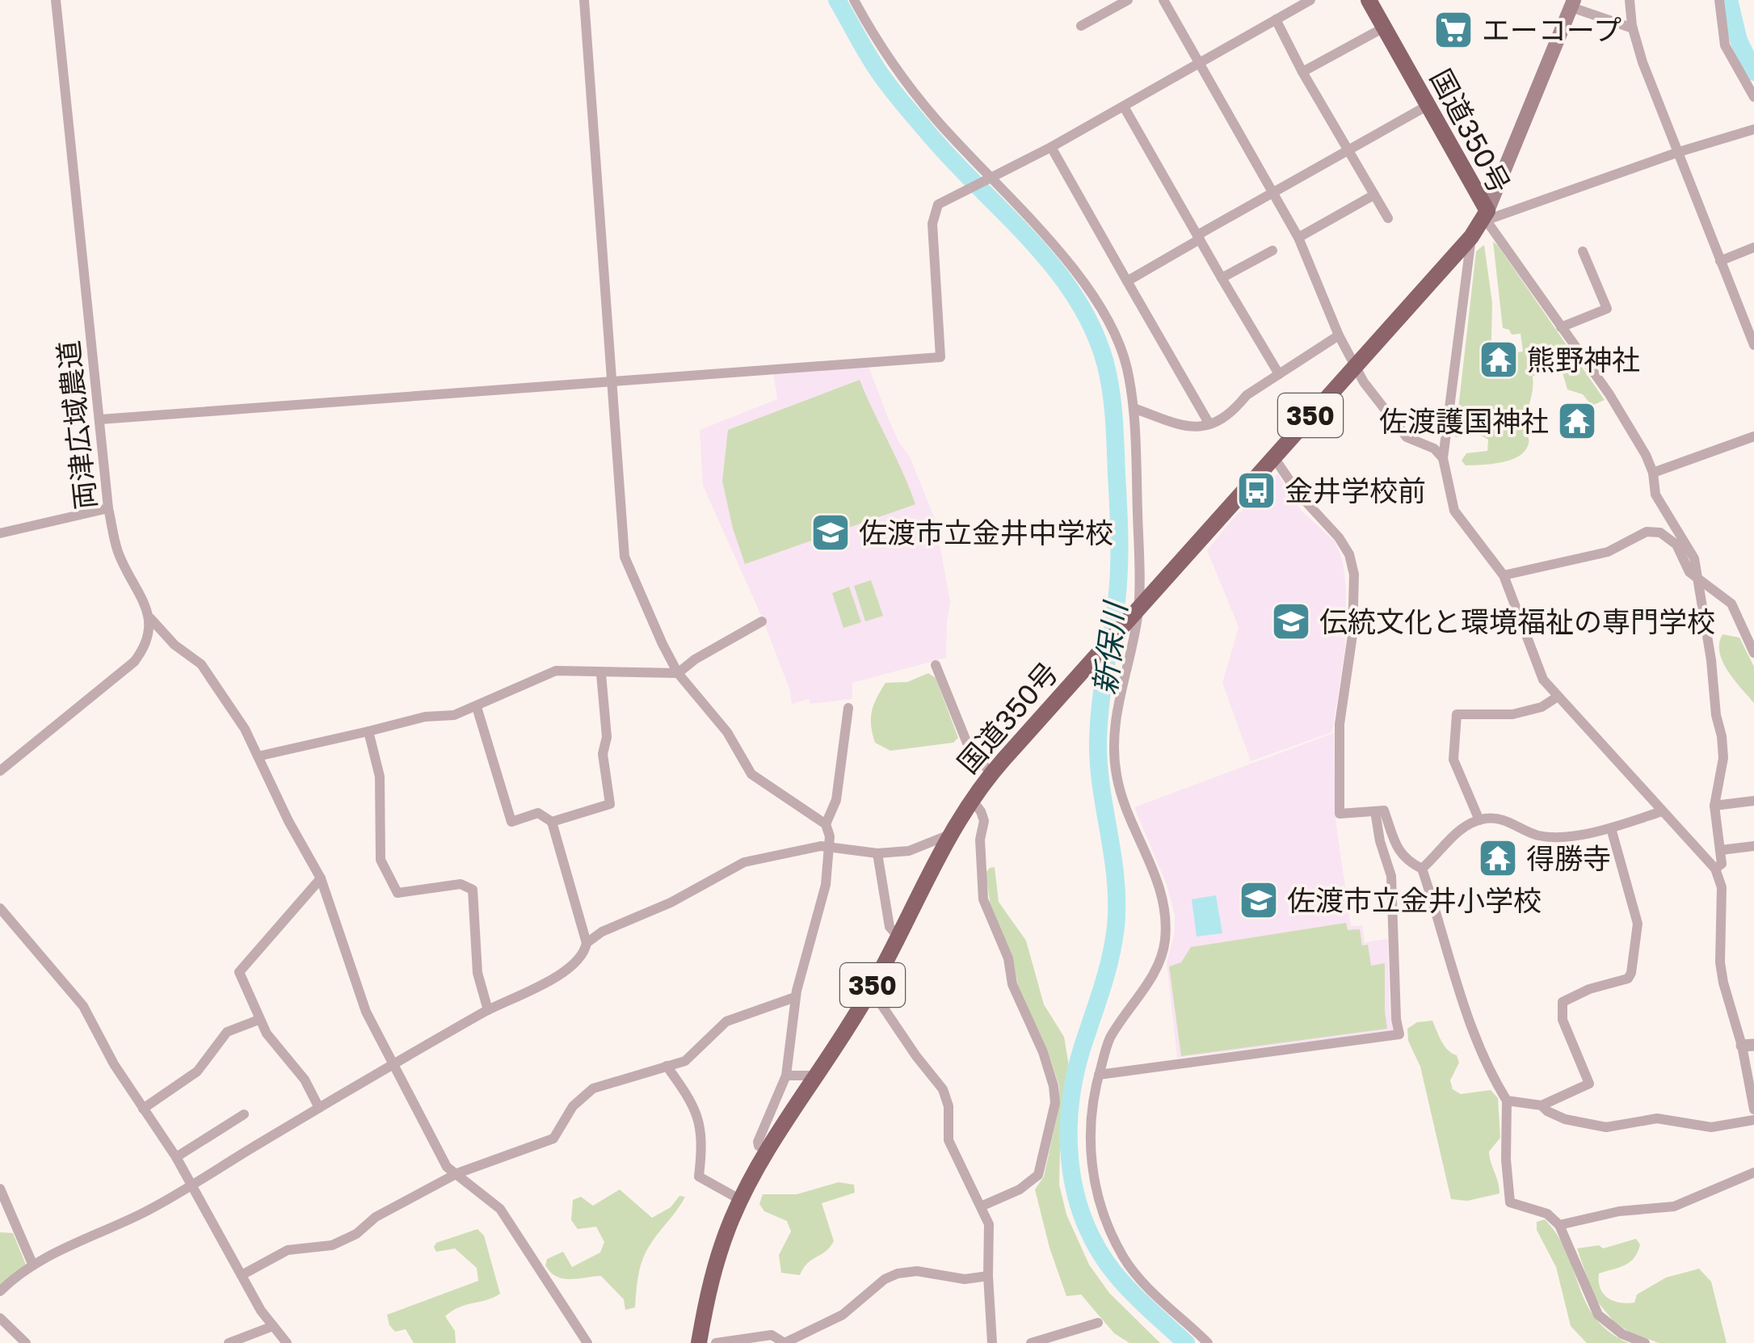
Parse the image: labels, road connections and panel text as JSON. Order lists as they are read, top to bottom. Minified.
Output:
{"streets":{"highway":["国道350号","350"],"street":["両津広域農道"]},"water":["新保川"],"places":{"supermarket":["エーコープ"],"temple":["熊野神社","佐渡護国神社","得勝寺"],"bus stop":["金井学校前"],"school or university":["佐渡市立金井中学校","伝統文化と環境福祉の専門学校","佐渡市立金井小学校"]}}
